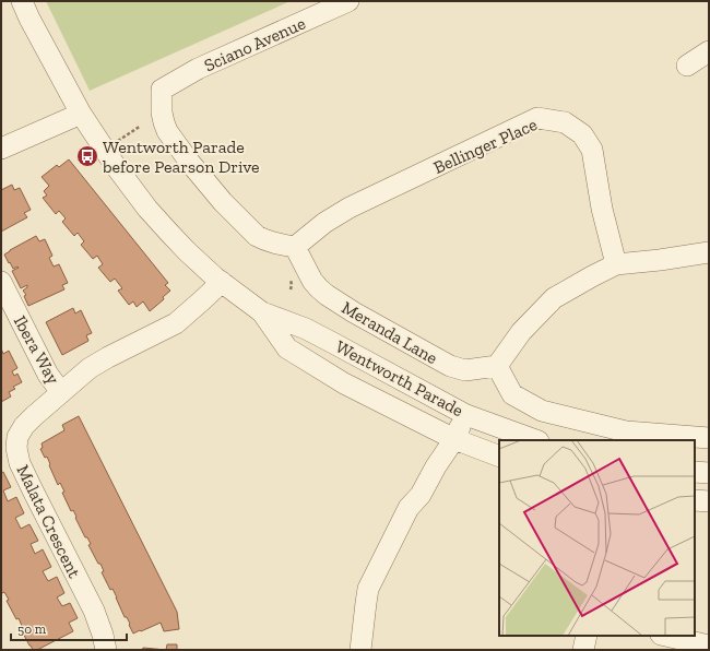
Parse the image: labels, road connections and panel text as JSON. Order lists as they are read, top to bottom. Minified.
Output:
{"streets":{"street":["Sciano Avenue","Bellinger Place","Meranda Lane","Ibera Way","Wentworth Parade","Malata Crescent"]},"crossings":[["Sciano Avenue","Bellinger Place"],["Sciano Avenue","Meranda Lane"],["Bellinger Place","Meranda Lane"],["Ibera Way","Malata Crescent"],["Wentworth Parade","Malata Crescent"]],"places":{"bus stop":["Wentworth Parade before Pearson Drive"]},"scale_bar":"50 m"}
